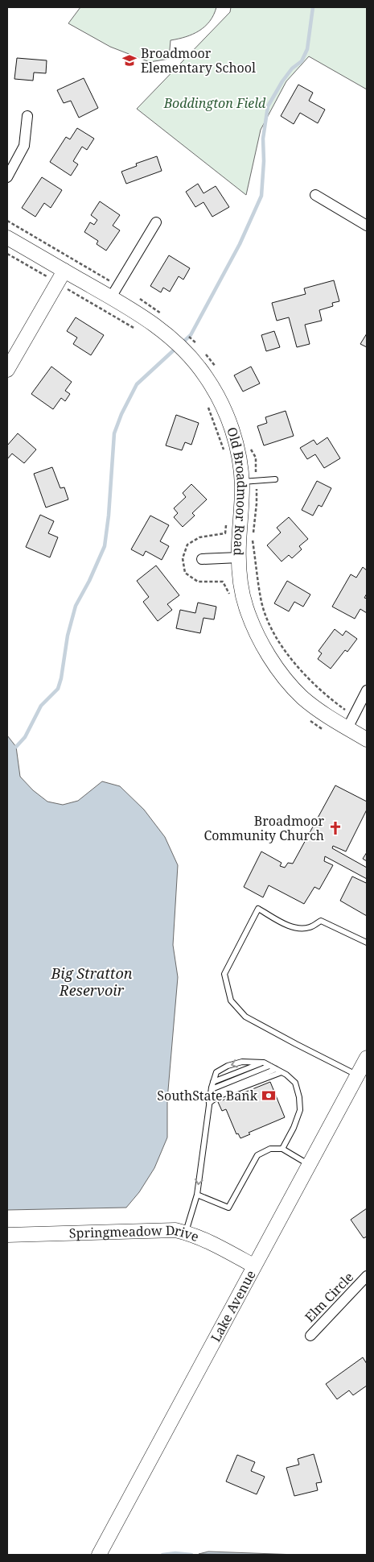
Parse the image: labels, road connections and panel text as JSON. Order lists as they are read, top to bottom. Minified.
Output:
{"streets":{"street":["Old Broadmoor Road","Springmeadow Drive","Elm Circle","Lake Avenue"]},"crossings":[["Springmeadow Drive","Lake Avenue"]],"water":["Big Stratton Reservoir"],"parks":["Boddington Field"],"places":{"school or university":["Broadmoor Elementary School"],"church":["Broadmoor Community Church"],"bank":["SouthState Bank"]}}
